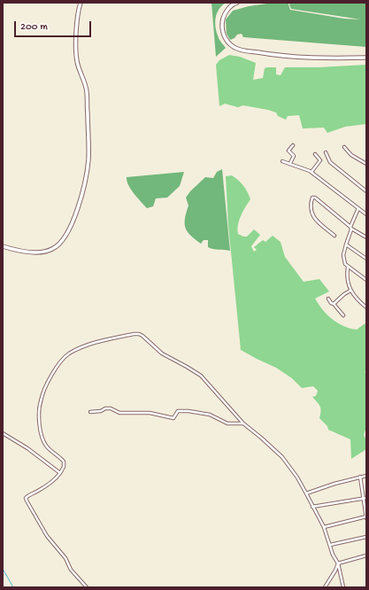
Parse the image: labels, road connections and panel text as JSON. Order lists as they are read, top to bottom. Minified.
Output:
{"scale_bar":"200 m"}
